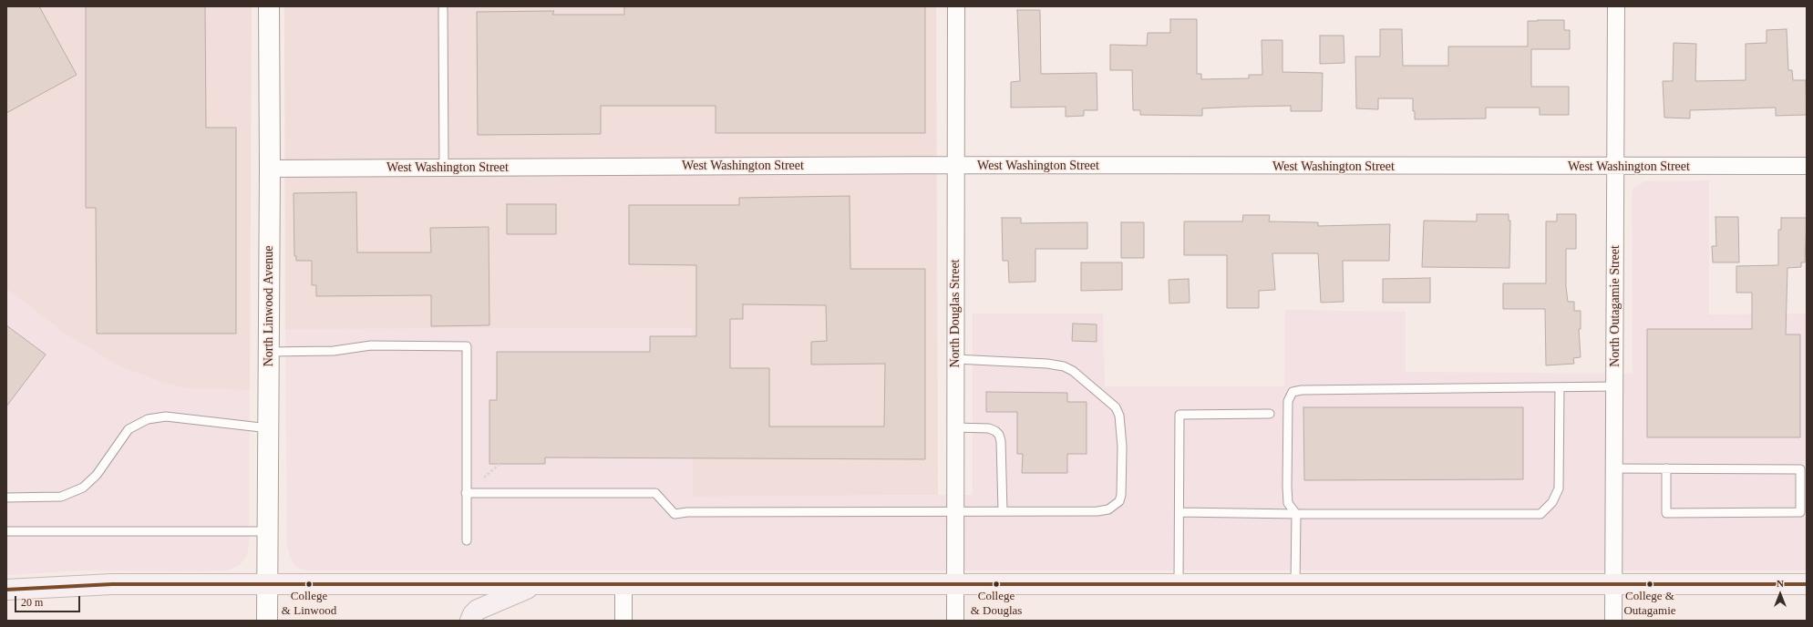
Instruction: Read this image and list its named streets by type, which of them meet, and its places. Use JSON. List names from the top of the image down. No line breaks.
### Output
{"streets":{"street":["West Washington Street","North Linwood Avenue","North Outagamie Street","North Douglas Street"]},"crossings":[["West Washington Street","North Linwood Avenue"],["West Washington Street","North Outagamie Street"],["West Washington Street","North Douglas Street"]],"places":["College & Linwood","College & Douglas","College & Outagamie"],"scale_bar":"20 m","north":"top"}
